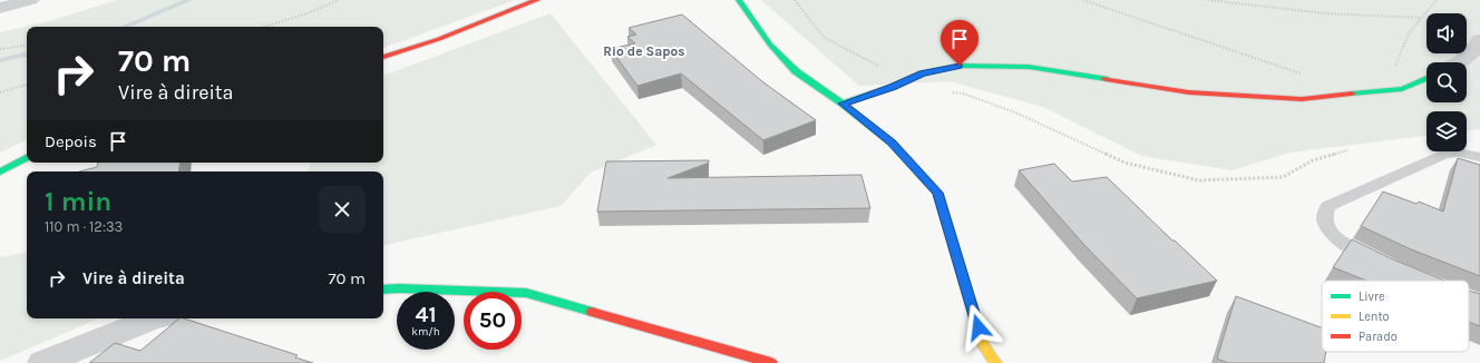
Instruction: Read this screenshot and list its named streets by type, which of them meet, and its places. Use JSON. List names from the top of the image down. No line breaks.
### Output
{"districts":["Rio de Sapos"],"legend":["Livre","Lento","Parado"],"page":{"turn":["70 m","Vire à direita"],"then":"Depois","heading":["1 min","110 m · 12:33"],"list":[{"name":"Vire à direita","value":"70 m"}],"speed":"41 km/h","limit":"50"}}
